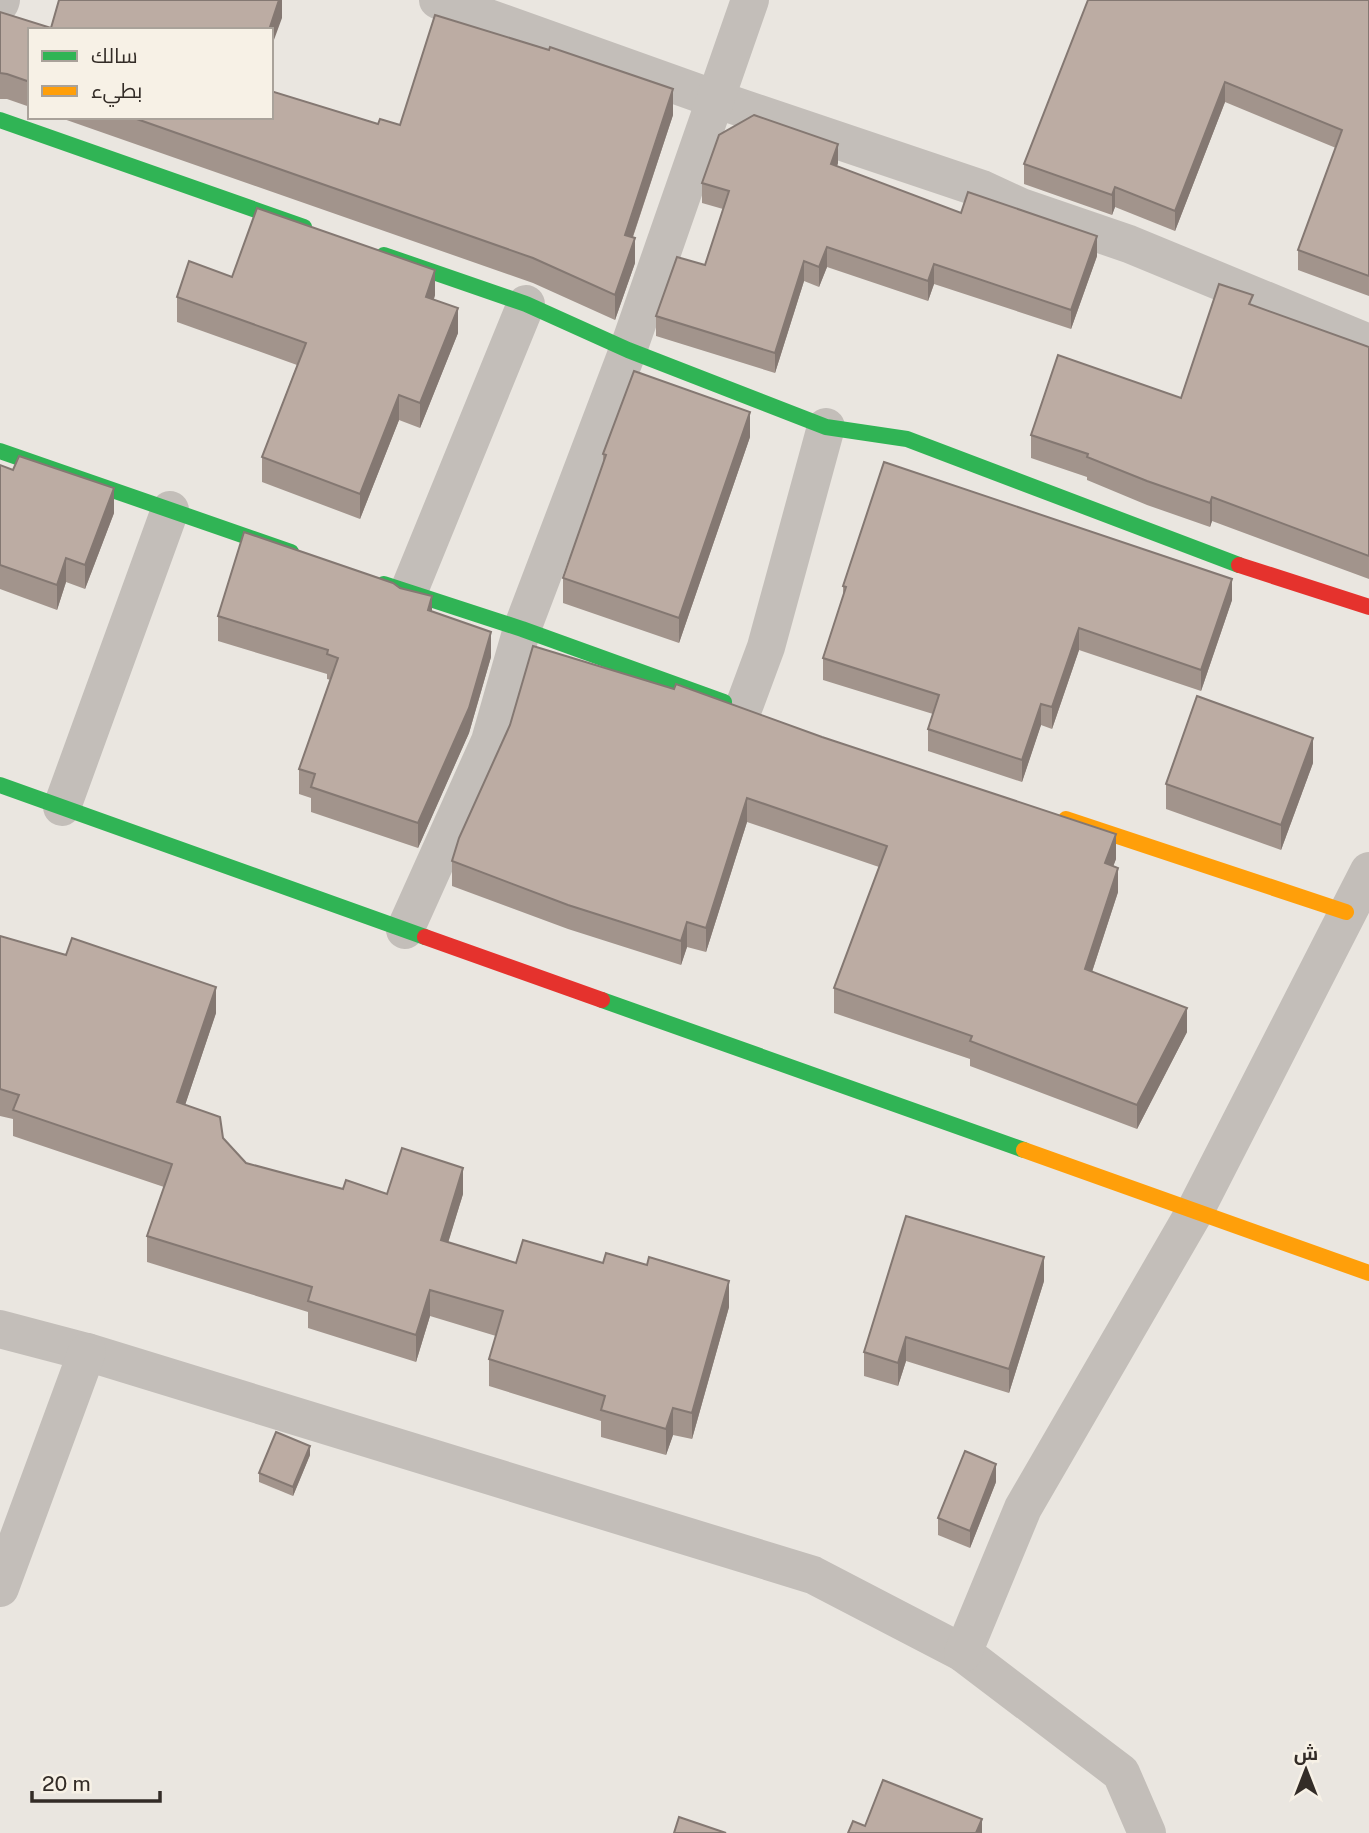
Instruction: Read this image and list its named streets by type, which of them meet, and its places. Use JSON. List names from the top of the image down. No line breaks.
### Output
{"legend":["سالك","بطيء"],"scale_bar":"20 m","north":"top"}
